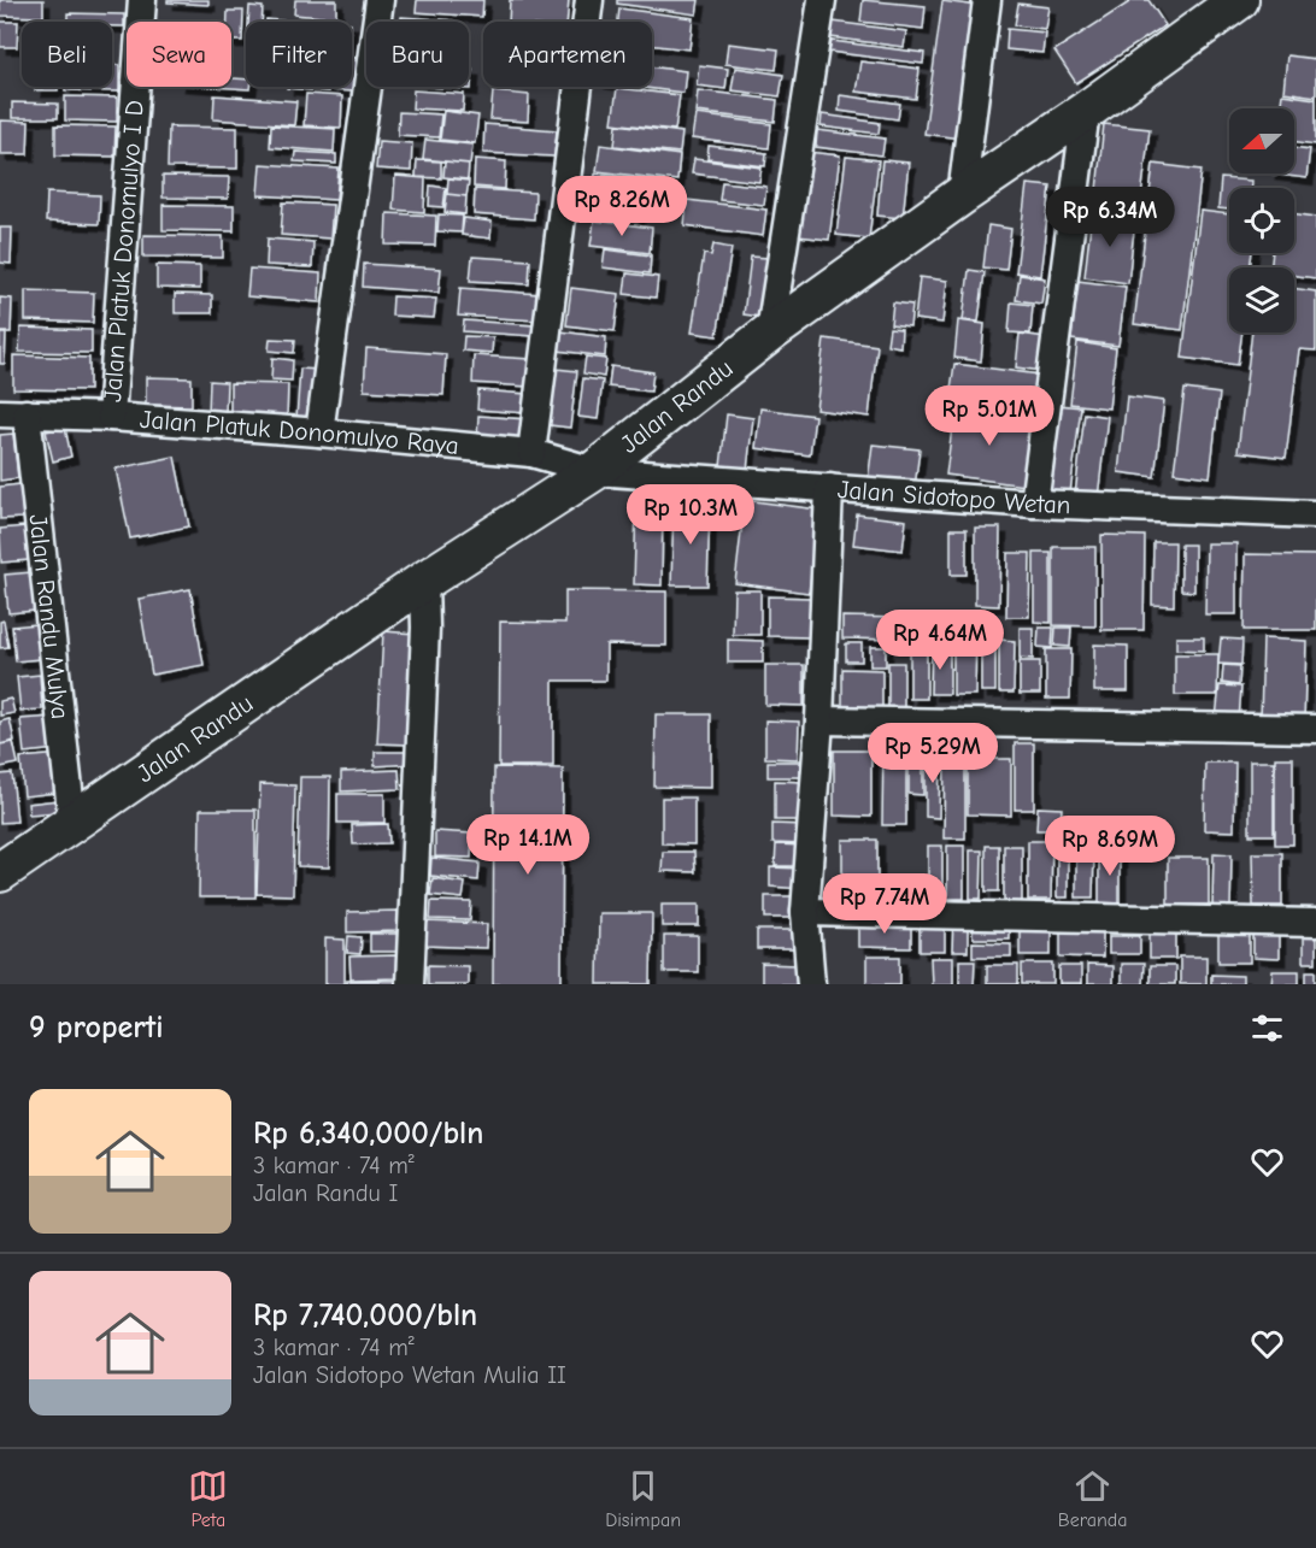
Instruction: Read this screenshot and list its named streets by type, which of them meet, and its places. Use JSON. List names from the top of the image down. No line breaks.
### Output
{"streets":{"street":["Jalan Platuk Donomulyo I D","Jalan Randu","Jalan Platuk Donomulyo Raya","Jalan Sidotopo Wetan","Jalan Randu Mulya"]},"crossings":[["Jalan Platuk Donomulyo I D","Jalan Platuk Donomulyo Raya"],["Jalan Randu","Jalan Platuk Donomulyo Raya"],["Jalan Randu","Jalan Sidotopo Wetan"],["Jalan Randu","Jalan Randu Mulya"],["Jalan Platuk Donomulyo Raya","Jalan Sidotopo Wetan"],["Jalan Platuk Donomulyo Raya","Jalan Randu Mulya"]],"north":"left","page":{"chip":["Beli","Sewa","Filter","Baru","Apartemen"],"price":["Rp 8.26M","Rp 6.34M","Rp 5.01M","Rp 10.3M","Rp 4.64M","Rp 5.29M","Rp 14.1M","Rp 8.69M","Rp 7.74M"],"heading":"9 properti","list":[{"name":"Rp 6,340,000/bln","note":"3 kamar · 74 m² · Jalan Randu I"},{"name":"Rp 7,740,000/bln","note":"3 kamar · 74 m² · Jalan Sidotopo Wetan Mulia II"}],"tabs":["Peta","Disimpan","Beranda"]}}
